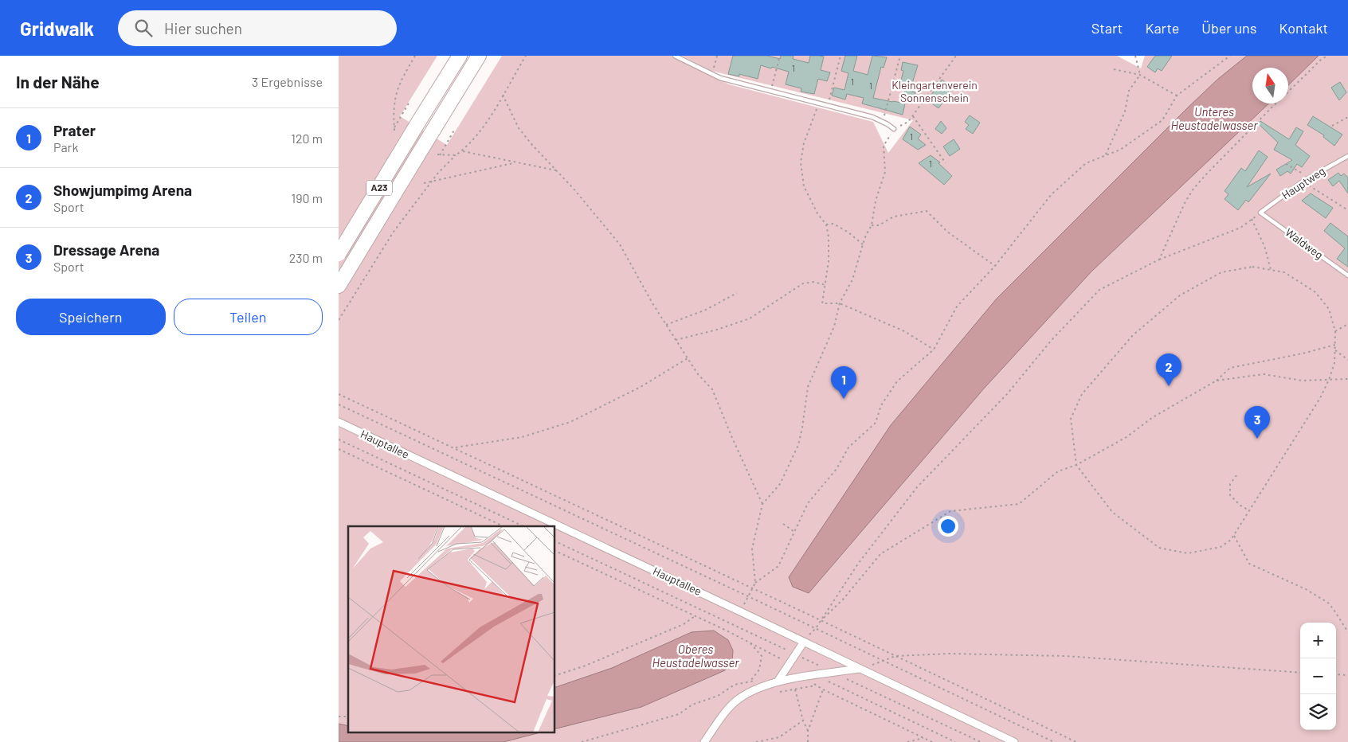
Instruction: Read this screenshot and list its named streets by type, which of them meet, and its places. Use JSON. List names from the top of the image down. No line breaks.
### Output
{"streets":{"highway":["A23"],"street":["Hauptallee"],"lane":["Hauptweg","Waldweg"]},"crossings":[["Hauptweg","Waldweg"]],"water":["Unteres Heustadelwasser","Oberes Heustadelwasser"],"parks":["Kleingartenverein Sonnenschein"],"house_numbers":["1","1","1","1","1"],"north":"top","page":{"header":"Gridwalk","search":"Hier suchen","nav":["Start","Karte","Über uns","Kontakt"],"heading":["In der Nähe","3 Ergebnisse"],"list":[{"mark":"1","name":"Prater","note":"Park","value":"120 m"},{"mark":"2","name":"Showjumpimg Arena","note":"Sport","value":"190 m"},{"mark":"3","name":"Dressage Arena","note":"Sport","value":"230 m"}],"buttons":["Speichern","Teilen"],"pins":["2","1","3"],"map_buttons":["+","−"]}}
